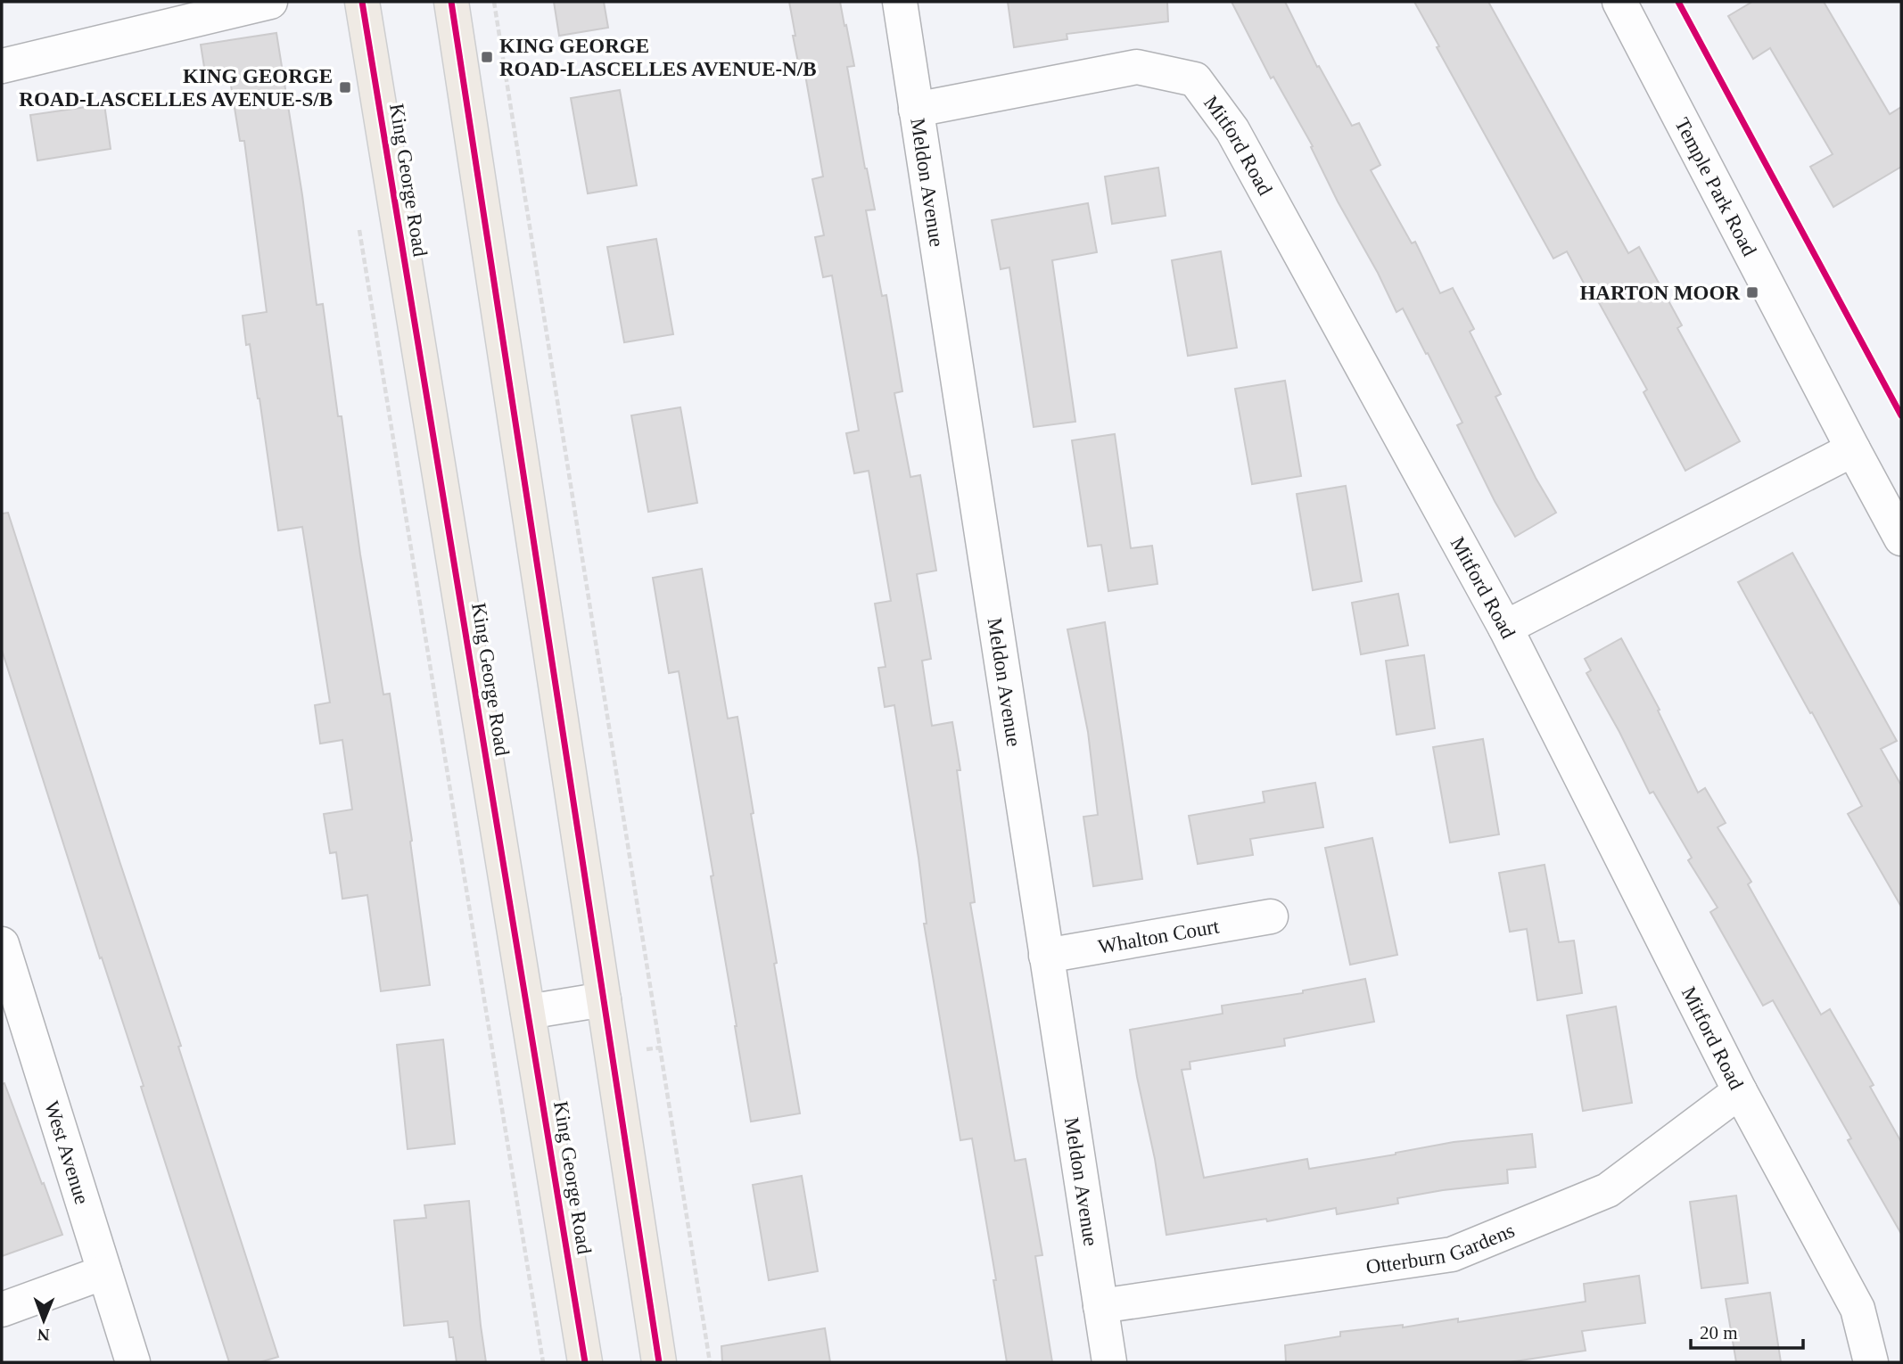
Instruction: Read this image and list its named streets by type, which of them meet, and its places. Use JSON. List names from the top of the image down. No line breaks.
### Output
{"streets":{"main road":["King George Road"],"street":["Mitford Road","Meldon Avenue","Temple Park Road","Whalton Court","West Avenue","Otterburn Gardens"]},"crossings":[["Mitford Road","Meldon Avenue"],["Mitford Road","Otterburn Gardens"],["Meldon Avenue","Whalton Court"],["Meldon Avenue","Otterburn Gardens"]],"places":{"transit":["KING GEORGE ROAD-LASCELLES AVENUE-N/B","KING GEORGE ROAD-LASCELLES AVENUE-S/B","HARTON MOOR"]},"scale_bar":"20 m","north":"bottom"}
